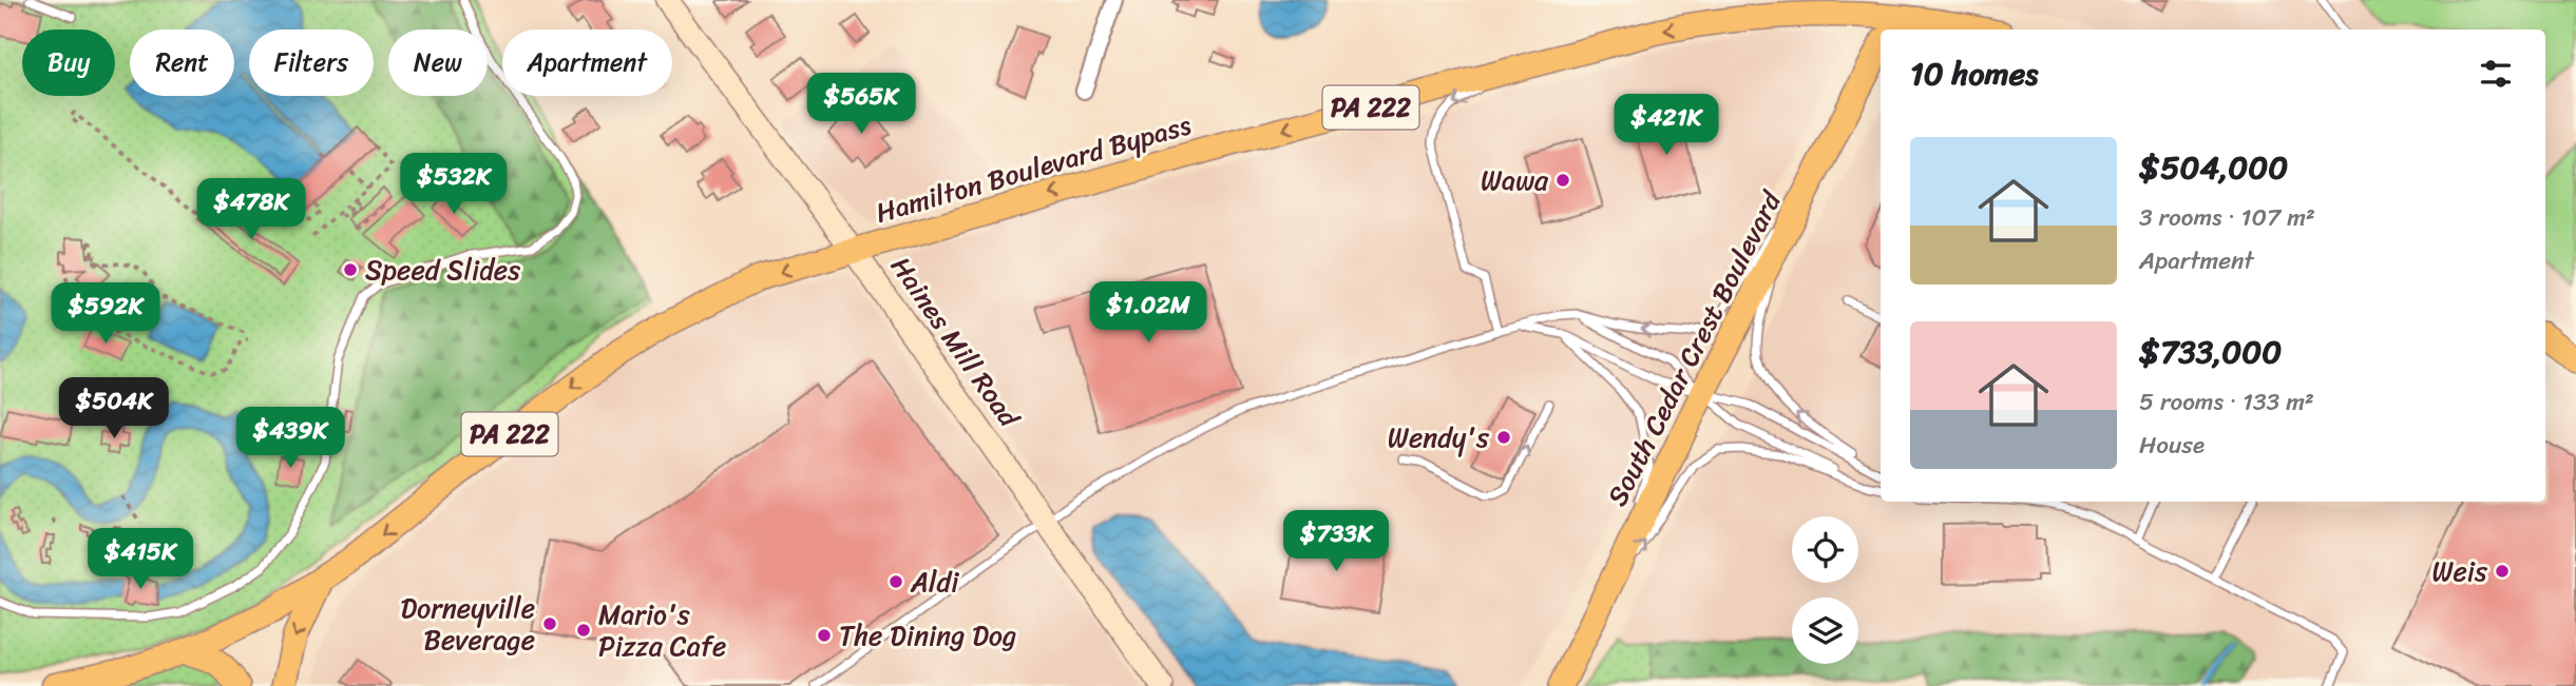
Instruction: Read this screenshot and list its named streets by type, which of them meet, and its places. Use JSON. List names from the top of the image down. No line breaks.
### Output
{"streets":{"main road":["PA 222","Hamilton Boulevard Bypass","South Cedar Crest Boulevard"],"street":["Haines Mill Road"]},"crossings":[["PA 222","Hamilton Boulevard Bypass"],["Hamilton Boulevard Bypass","Haines Mill Road"]],"one_way":["Hamilton Boulevard Bypass"],"places":["Wawa","Speed Slides","Wendy's","Weis","Aldi","Dorneyville Beverage","Mario's Pizza Cafe","The Dining Dog"],"page":{"chip":["Buy","Rent","Filters","New","Apartment"],"heading":"10 homes","price":["$565K","$421K","$532K","$478K","$1.02M","$592K","$504K","$439K","$733K","$415K"],"list":[{"name":"$504,000","note":"3 rooms · 107 m² · Apartment"},{"name":"$733,000","note":"5 rooms · 133 m² · House"}]}}
